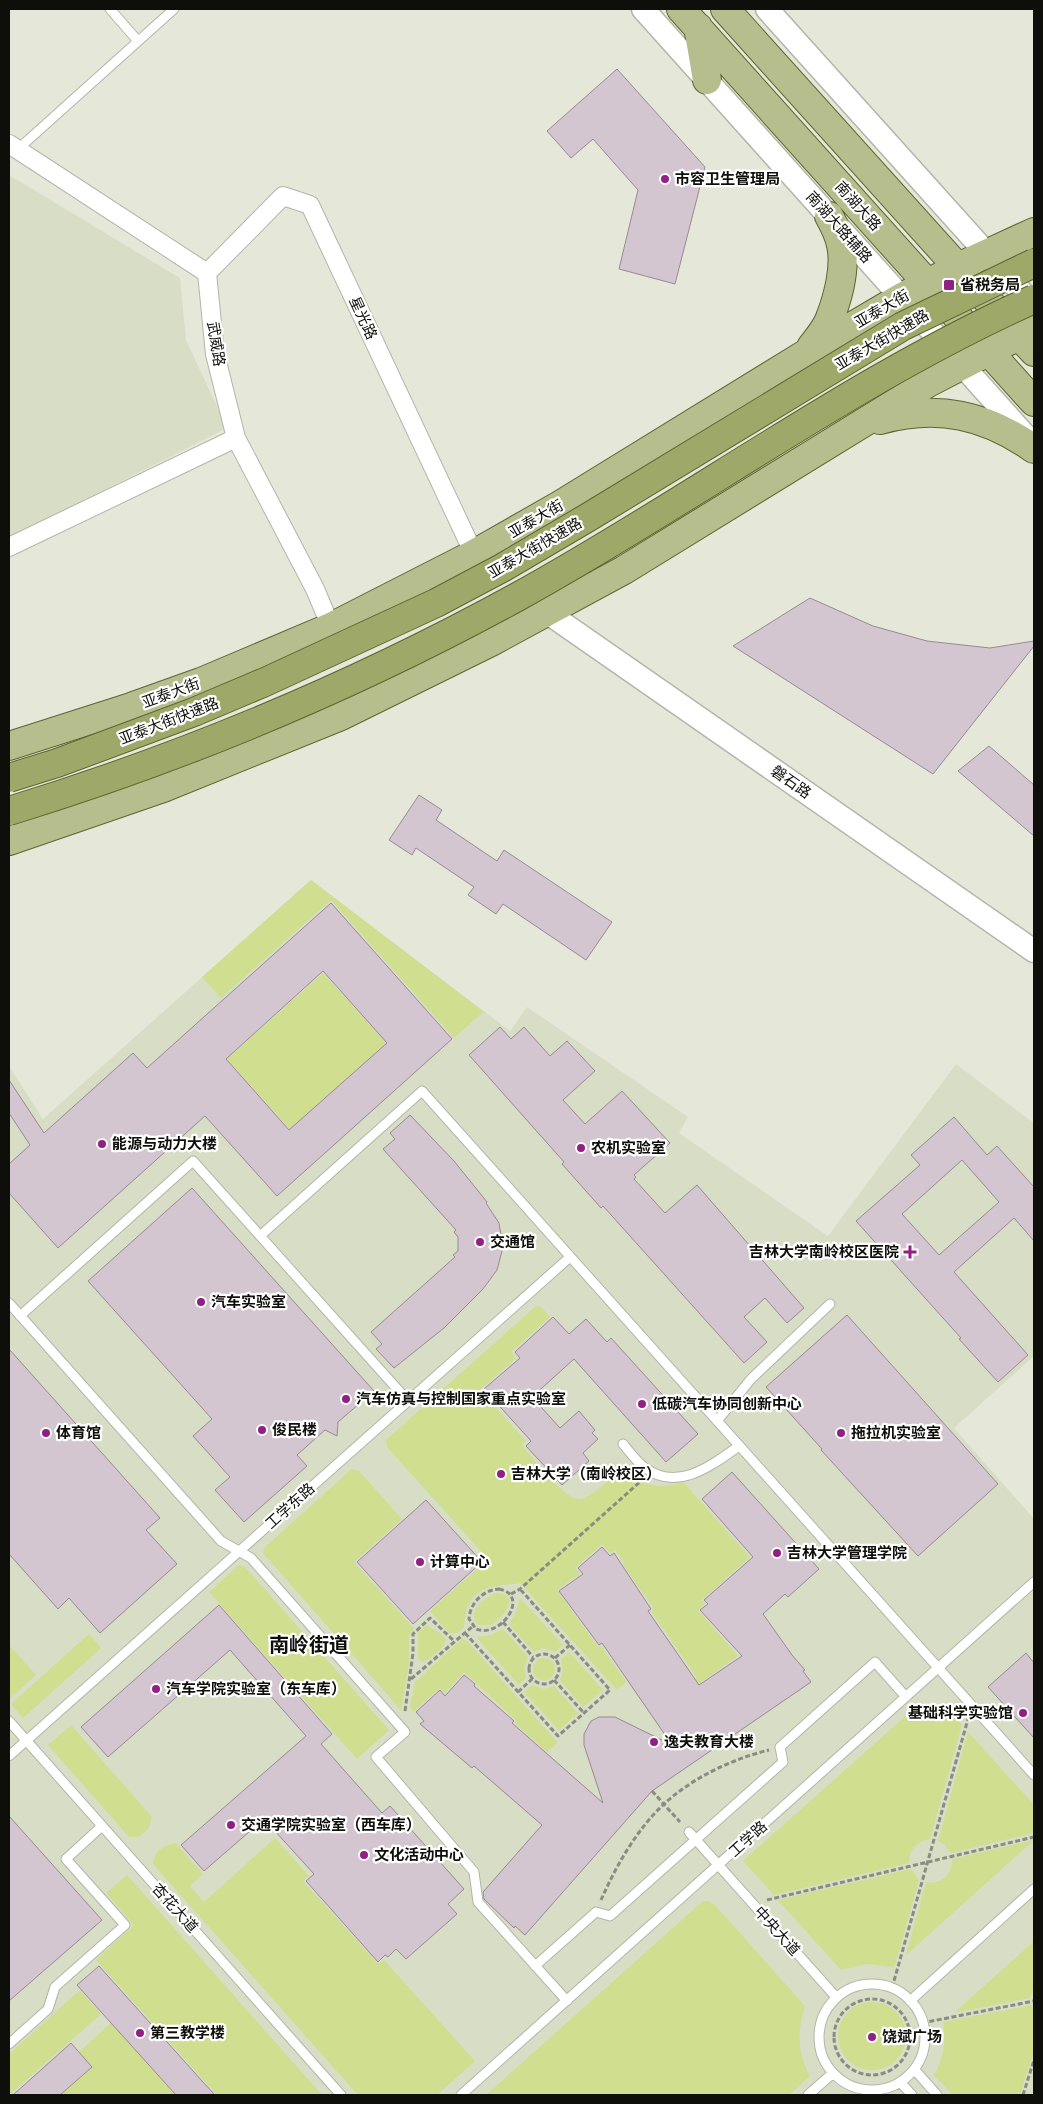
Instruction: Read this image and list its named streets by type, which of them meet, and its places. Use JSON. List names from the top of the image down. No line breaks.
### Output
{"streets":{"highway":["亚泰大街快速路"],"main road":["南湖大路","亚泰大街"],"street":["南湖大路辅路","星光路","武威路","磐石路"],"lane":["工学东路","工学路","杏花大道","中央大道"]},"crossings":[["南湖大路","亚泰大街"],["南湖大路辅路","亚泰大街"],["亚泰大街","星光路"],["亚泰大街","武威路"],["星光路","武威路"],["工学东路","杏花大道"],["工学路","中央大道"]],"districts":["南岭街道"],"places":{"other":["市容卫生管理局","能源与动力大楼","农机实验室","交通馆","汽车实验室","汽车仿真与控制国家重点实验室","低碳汽车协同创新中心","俊民楼","体育馆","拖拉机实验室","吉林大学（南岭校区）","吉林大学管理学院","计算中心","汽车学院实验室（东车库）","基础科学实验馆","逸夫教育大楼","交通学院实验室（西车库）","文化活动中心","第三教学楼","饶斌广场"],"transit":["省税务局"],"health":["吉林大学南岭校区医院"]}}
